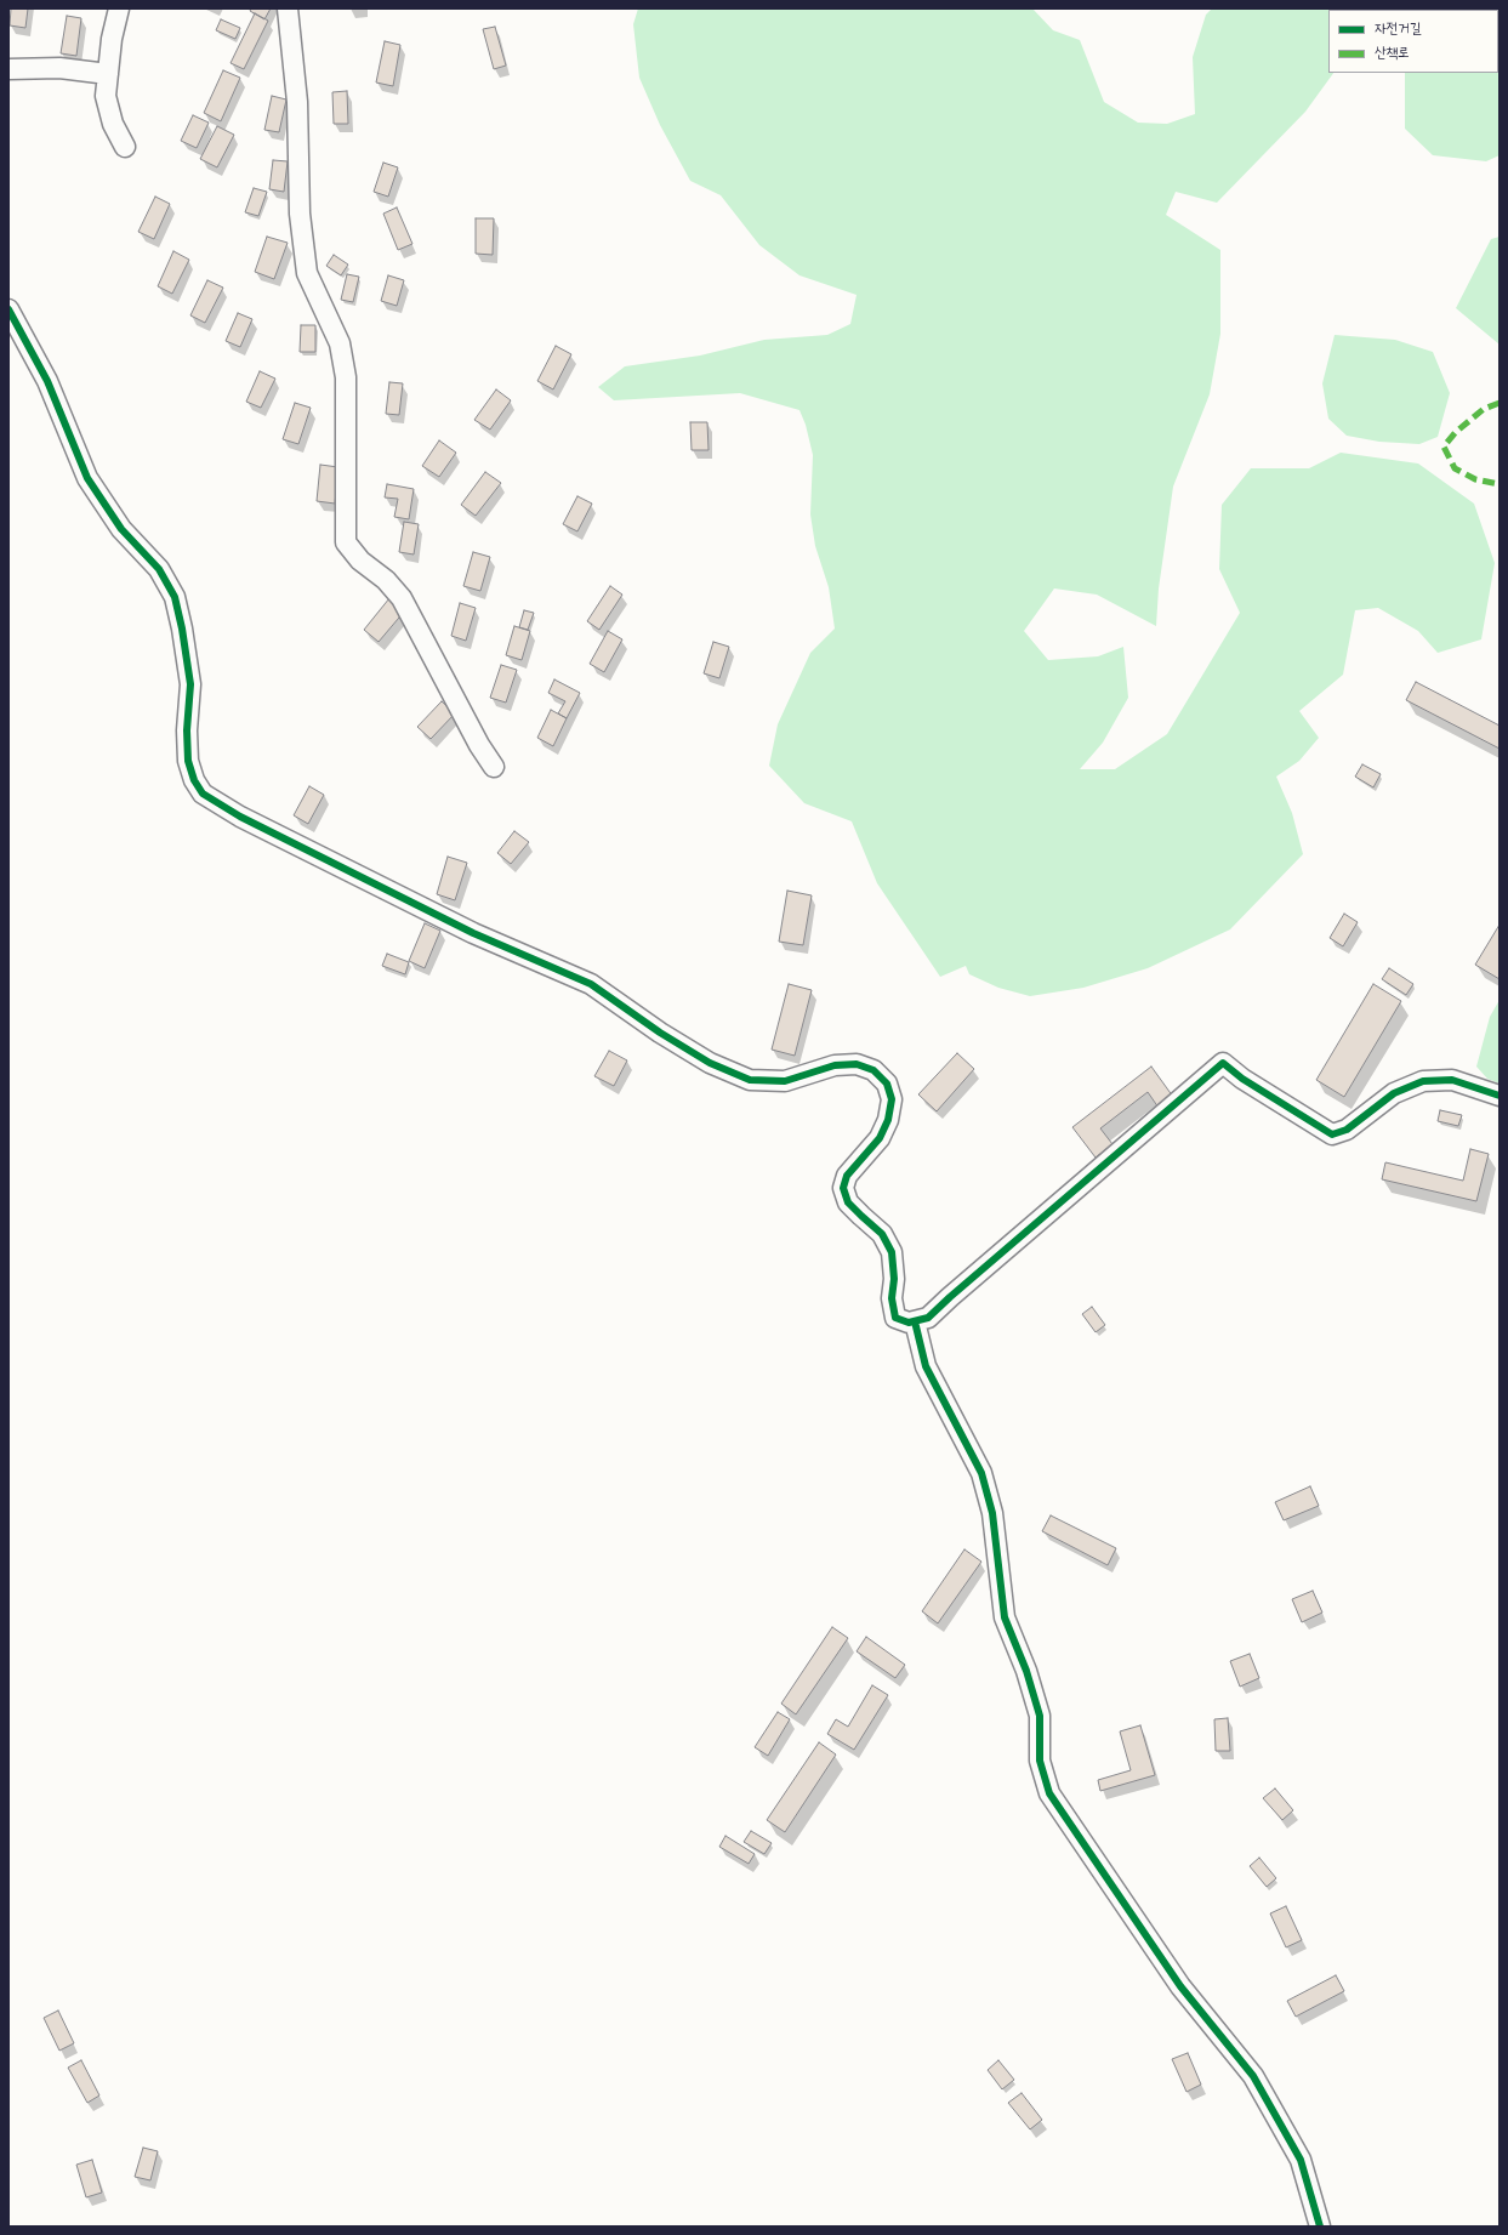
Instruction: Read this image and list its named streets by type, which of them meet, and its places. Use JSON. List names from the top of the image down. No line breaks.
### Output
{"legend":["자전거길","산책로"]}
